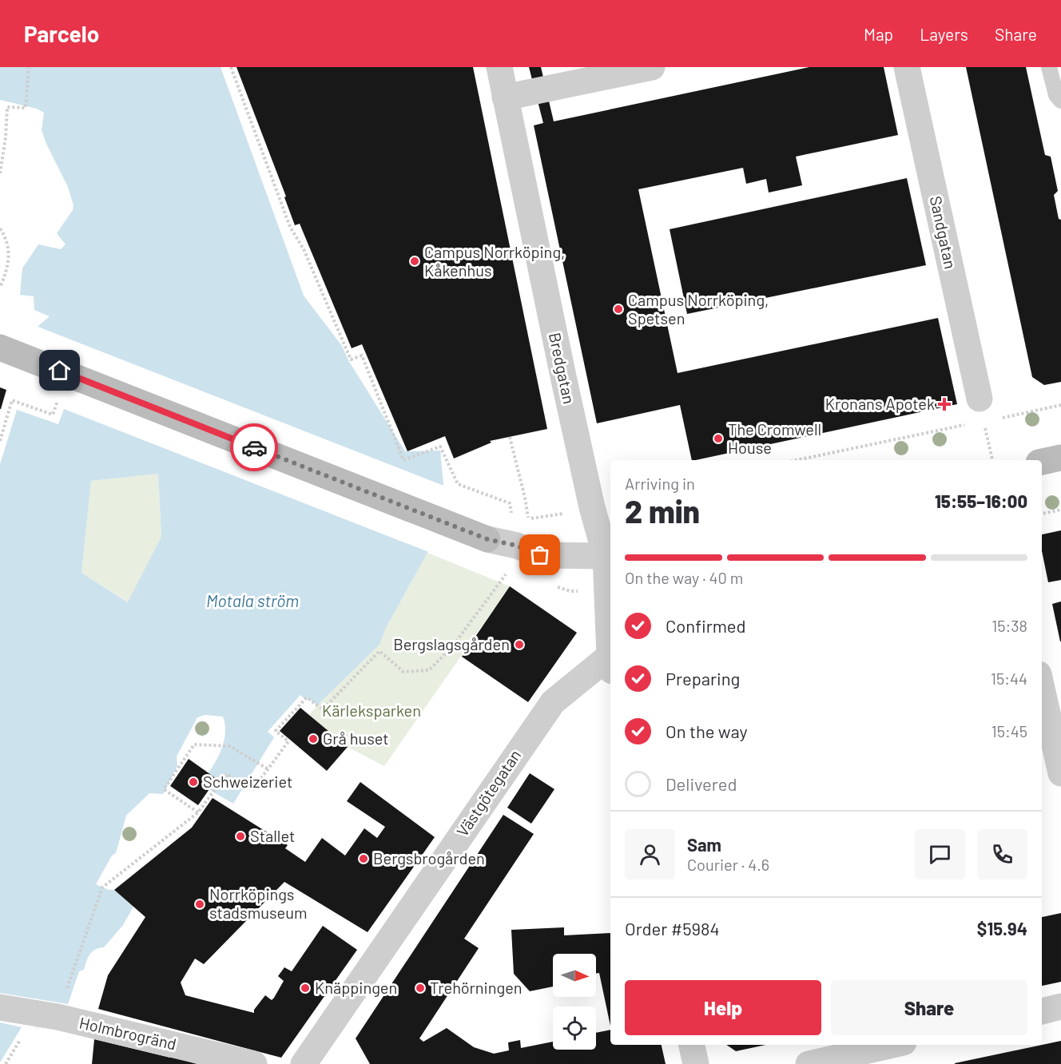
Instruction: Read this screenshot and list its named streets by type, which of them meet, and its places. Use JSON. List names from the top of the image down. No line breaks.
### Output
{"streets":{"street":["Sandgatan","Bredgatan","Västgötegatan","Holmbrogränd"]},"water":["Motala ström"],"parks":["Kärleksparken"],"places":{"other":["Campus Norrköping, Kåkenhus","Campus Norrköping, Spetsen","The Cromwell House","Bergslagsgården","Grå huset","Schweizeriet","Stallet","Bergsbrogården","Norrköpings stadsmuseum","Knäppingen","Trehörningen"],"health":["Kronans Apotek"]},"north":"right","page":{"header":"Parcelo","nav":["Map","Layers","Share"],"heading":["2 min","Arriving in","15:55–16:00"],"panel":["Sam","Courier · 4.6","Order #5984","$15.94"],"bar":"On the way · 40 m","list":[["Confirmed","15:38"],["Preparing","15:44"],["On the way","15:45"],"Delivered"],"buttons":["Help","Share"]}}
